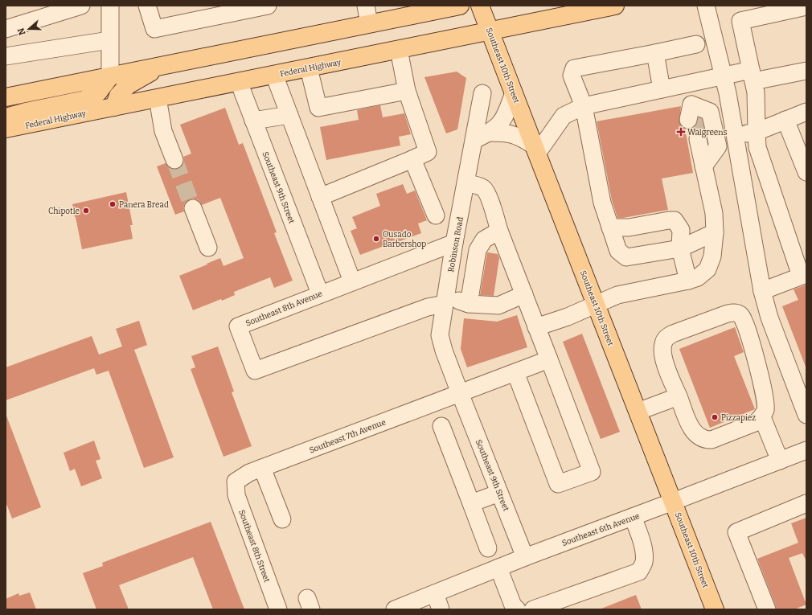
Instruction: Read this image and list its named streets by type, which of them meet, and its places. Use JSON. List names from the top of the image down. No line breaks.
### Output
{"streets":{"main road":["Southeast 10th Street","Federal Highway"],"street":["Southeast 9th Street","Robinson Road","Southeast 8th Avenue","Southeast 7th Avenue","Southeast 6th Avenue","Southeast 8th Street"]},"crossings":[["Southeast 10th Street","Federal Highway"],["Southeast 10th Street","Southeast 6th Avenue"],["Federal Highway","Southeast 9th Street"],["Southeast 9th Street","Robinson Road"],["Southeast 9th Street","Southeast 8th Avenue"],["Southeast 9th Street","Southeast 7th Avenue"],["Southeast 9th Street","Southeast 6th Avenue"],["Robinson Road","Southeast 8th Avenue"],["Robinson Road","Southeast 7th Avenue"],["Southeast 7th Avenue","Southeast 8th Street"]],"places":{"health":["Walgreens"],"other":["Panera Bread","Chipotle","Ousado Barbershop","Pizzapiez"]},"north":"left"}
